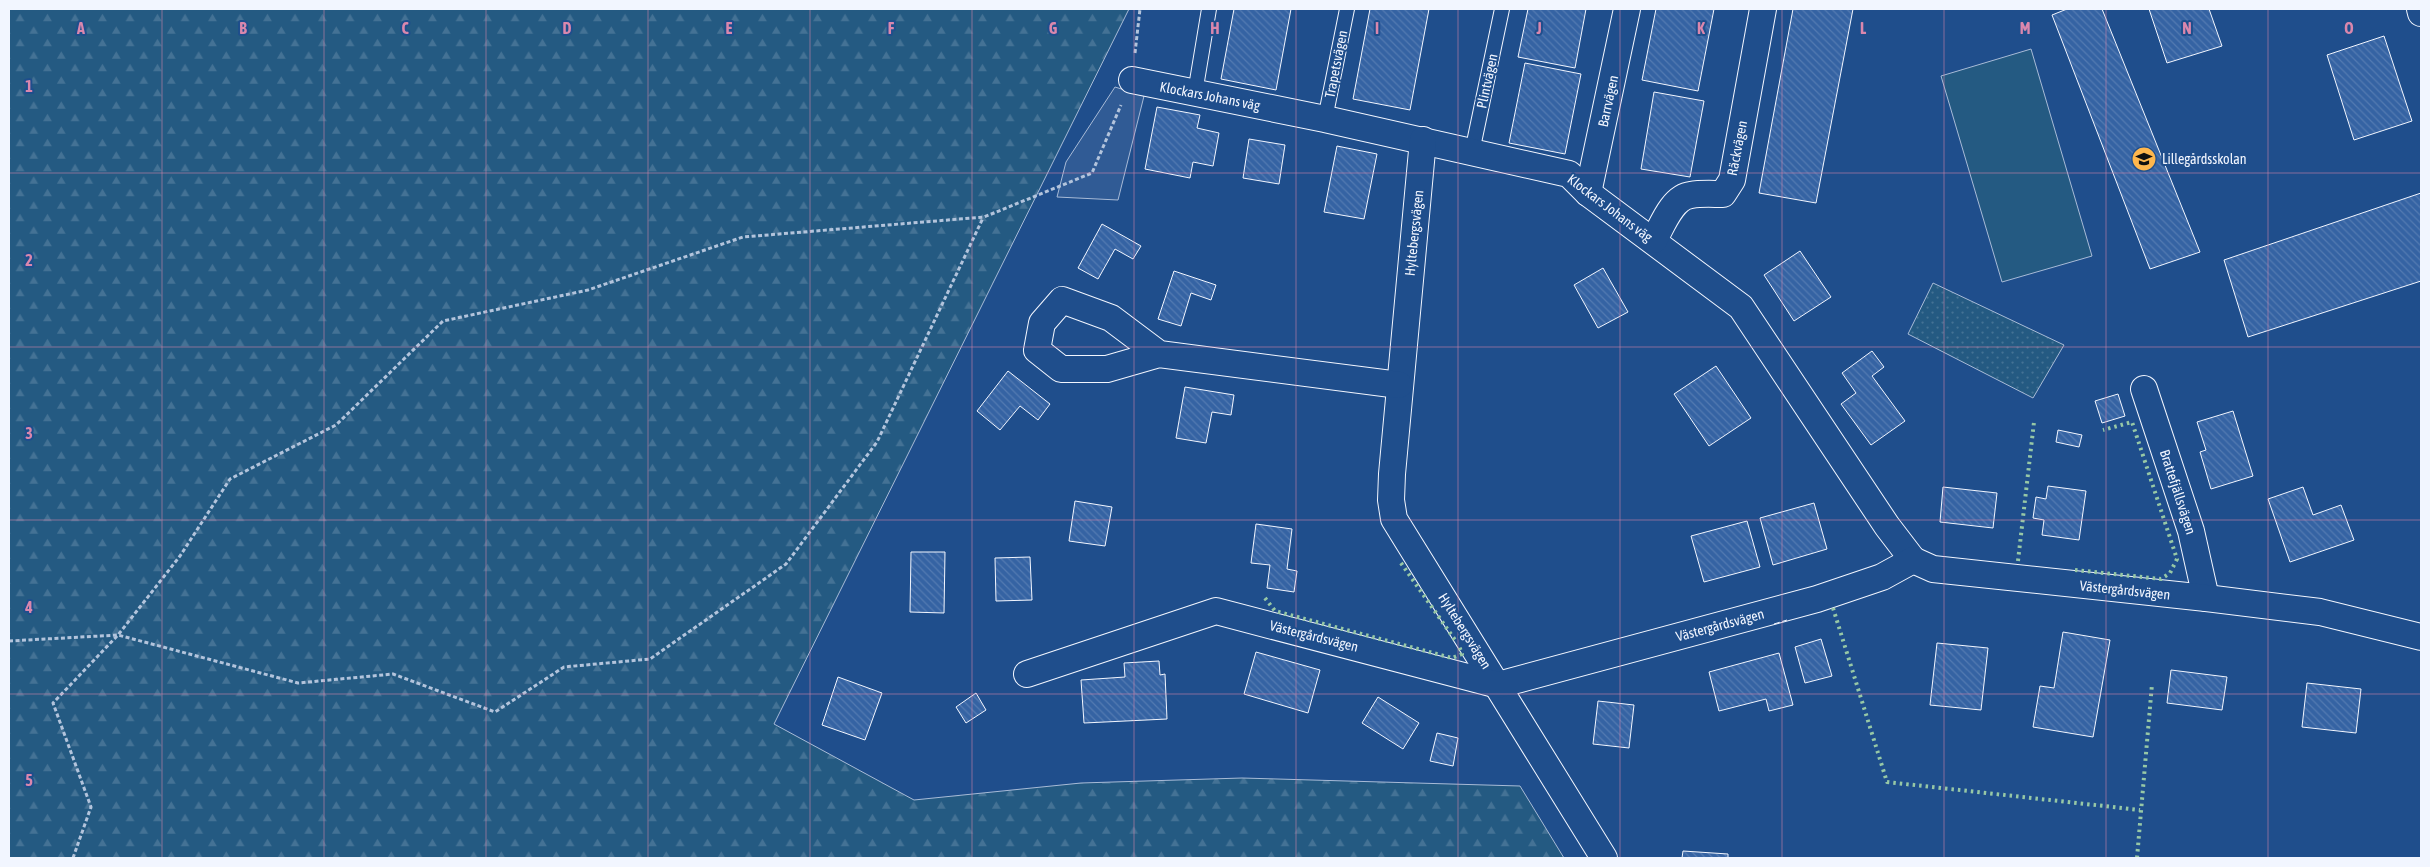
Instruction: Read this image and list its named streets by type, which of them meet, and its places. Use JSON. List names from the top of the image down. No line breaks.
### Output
{"streets":{"street":["Klockars Johans väg","Barrvägen","Räckvägen","Hyltebergsvägen","Brattefjällsvägen","Västergårdsvägen"],"lane":["Trapetsvägen","Plintvägen"]},"crossings":[["Trapetsvägen","Klockars Johans väg"],["Plintvägen","Klockars Johans väg"],["Klockars Johans väg","Barrvägen"],["Klockars Johans väg","Räckvägen"],["Klockars Johans väg","Hyltebergsvägen"],["Klockars Johans väg","Västergårdsvägen"],["Hyltebergsvägen","Västergårdsvägen"],["Brattefjällsvägen","Västergårdsvägen"]],"places":{"school or university":["Lillegårdsskolan"]},"grid":{"columns":["A","B","C","D","E","F","G","H","I","J","K","L","M","N","O"],"rows":["1","2","3","4","5"]}}
